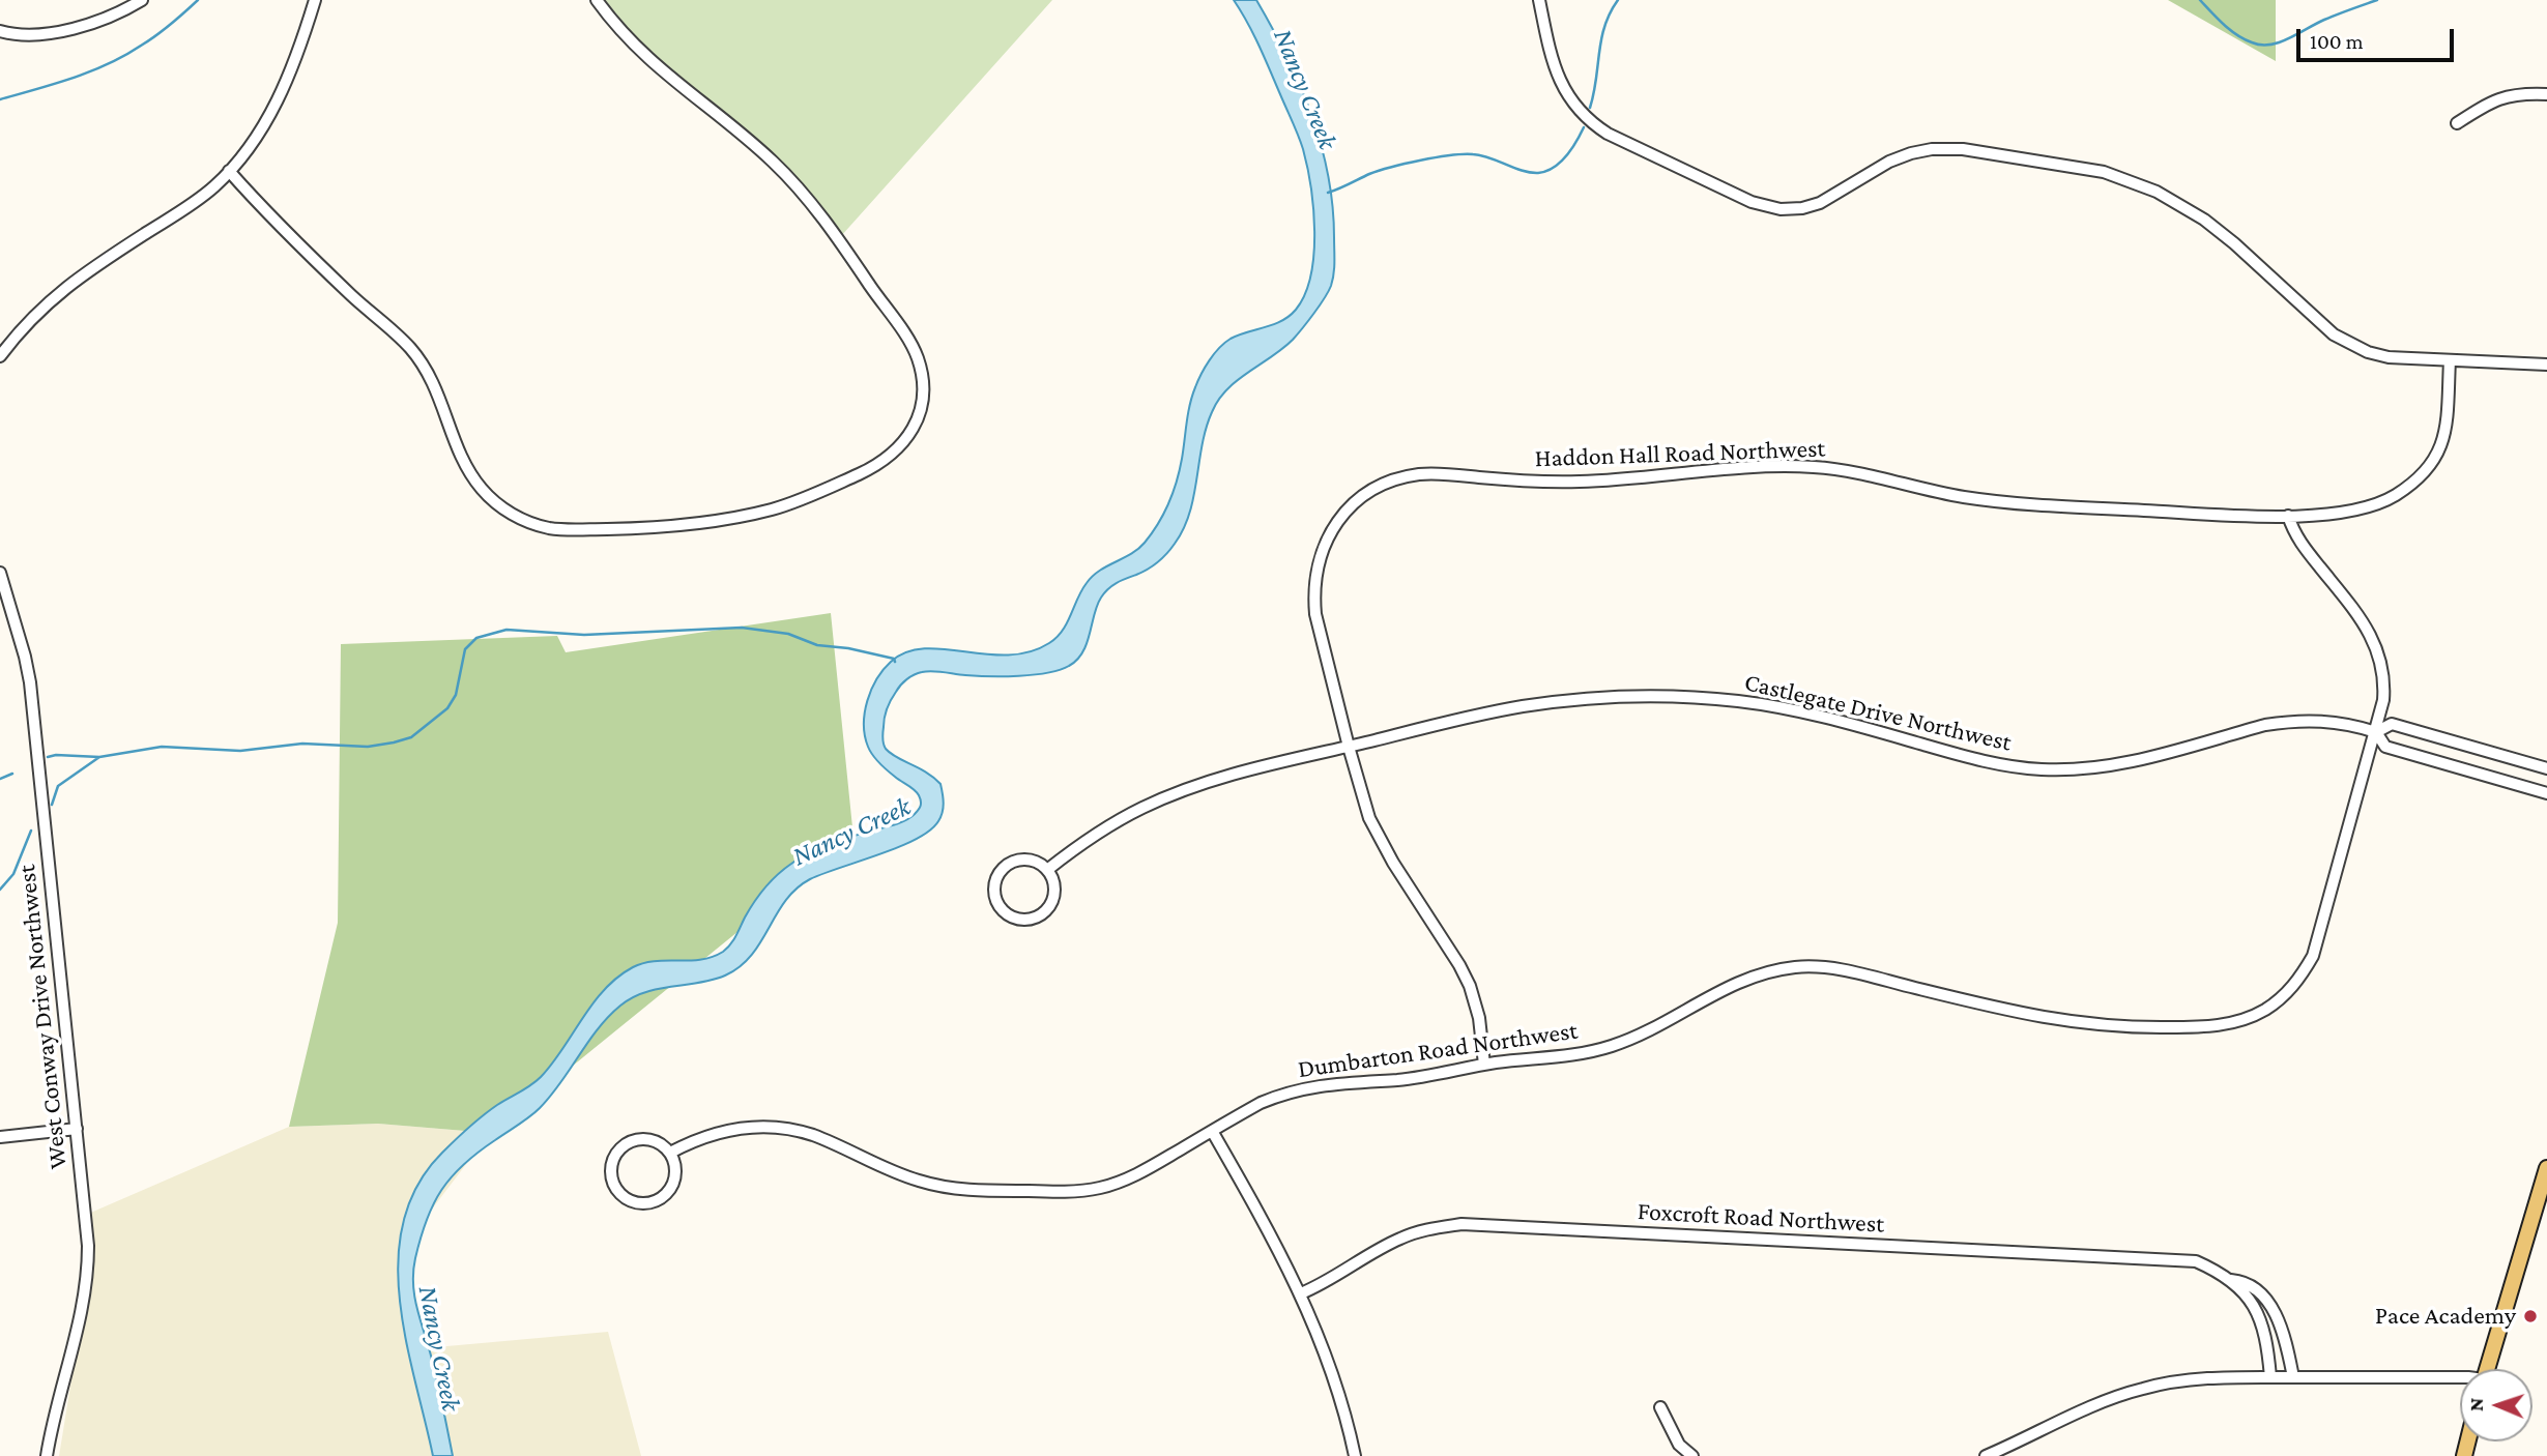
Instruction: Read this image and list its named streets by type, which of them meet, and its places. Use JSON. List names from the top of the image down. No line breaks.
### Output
{"streets":{"street":["Haddon Hall Road Northwest","Castlegate Drive Northwest","West Conway Drive Northwest","Dumbarton Road Northwest","Foxcroft Road Northwest"]},"crossings":[["Haddon Hall Road Northwest","Castlegate Drive Northwest"],["Haddon Hall Road Northwest","Dumbarton Road Northwest"],["Castlegate Drive Northwest","Dumbarton Road Northwest"]],"water":["Nancy Creek"],"places":["Pace Academy"],"scale_bar":"100 m","north":"left"}
